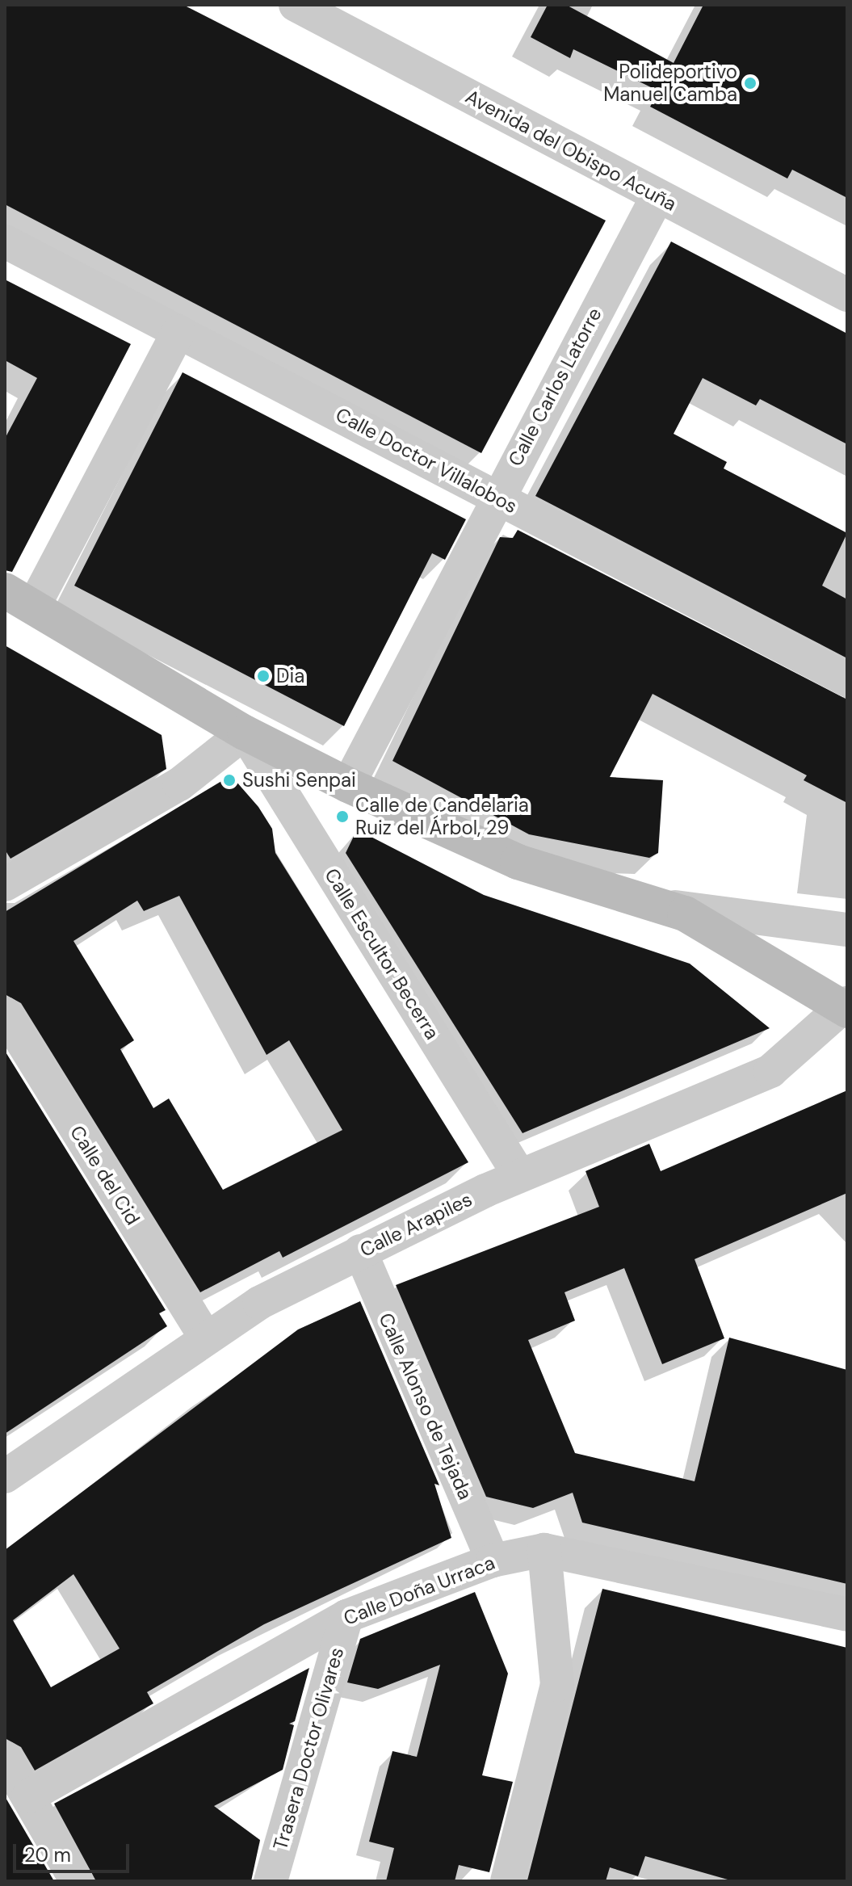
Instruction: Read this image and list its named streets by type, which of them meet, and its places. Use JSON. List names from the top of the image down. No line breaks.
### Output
{"streets":{"street":["Avenida del Obispo Acuña","Calle Carlos Latorre","Calle Doctor Villalobos","Calle Escultor Becerra","Calle del Cid","Calle Arapiles","Calle Alonso de Tejada","Calle Doña Urraca","Trasera Doctor Olivares"]},"crossings":[["Avenida del Obispo Acuña","Calle Carlos Latorre"],["Calle Carlos Latorre","Calle Doctor Villalobos"],["Calle Escultor Becerra","Calle Arapiles"],["Calle del Cid","Calle Arapiles"],["Calle Arapiles","Calle Alonso de Tejada"],["Calle Alonso de Tejada","Calle Doña Urraca"],["Calle Doña Urraca","Trasera Doctor Olivares"]],"places":["Polideportivo Manuel Camba","Dia","Sushi Senpai","Calle de Candelaria Ruiz del Árbol, 29"],"scale_bar":"20 m"}
